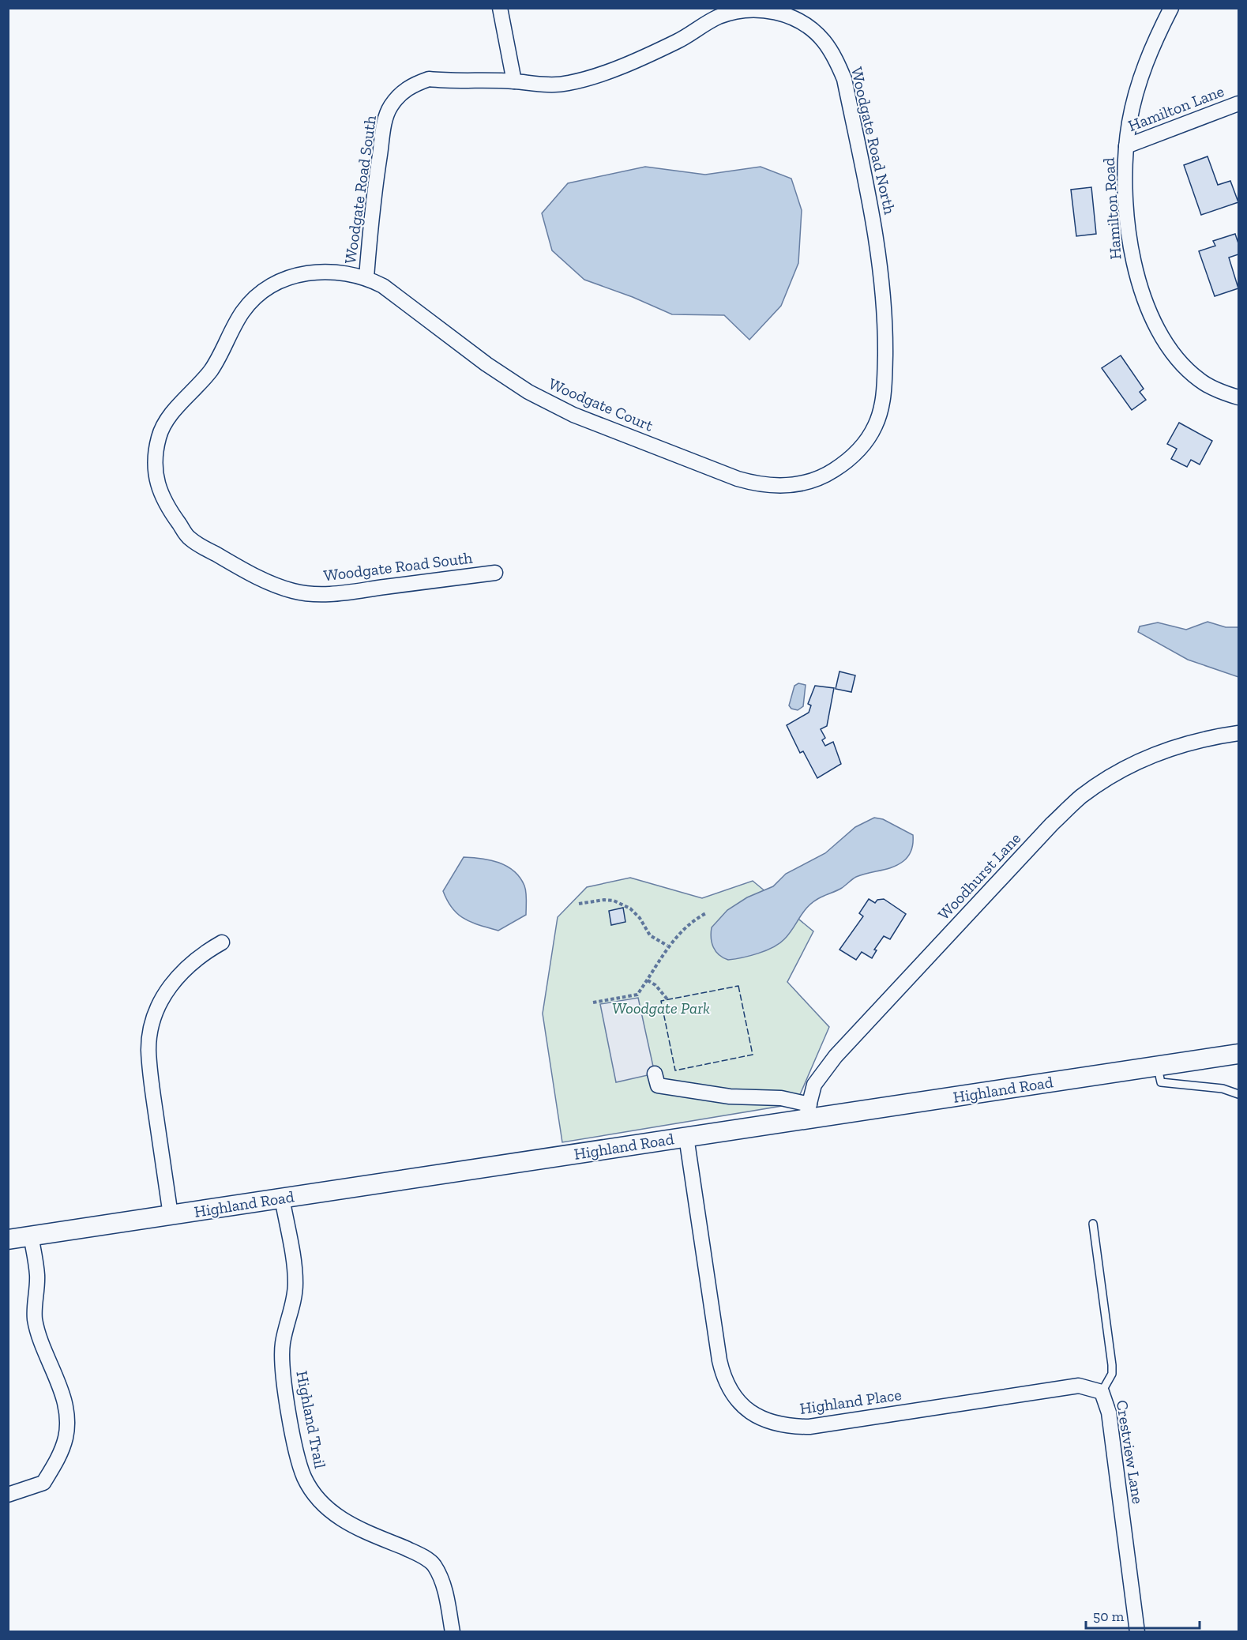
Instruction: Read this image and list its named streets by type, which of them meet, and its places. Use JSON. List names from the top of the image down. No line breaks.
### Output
{"streets":{"street":["Hamilton Lane","Woodgate Road North","Woodgate Road South","Hamilton Road","Woodgate Court","Woodhurst Lane","Highland Road","Highland Place","Highland Trail","Crestview Lane"]},"crossings":[["Hamilton Lane","Hamilton Road"],["Woodgate Road North","Woodgate Road South"],["Woodgate Road North","Woodgate Court"],["Woodgate Road South","Woodgate Court"],["Woodhurst Lane","Highland Road"],["Highland Road","Highland Place"],["Highland Road","Highland Trail"],["Highland Place","Crestview Lane"]],"parks":["Woodgate Park"],"scale_bar":"50 m"}
